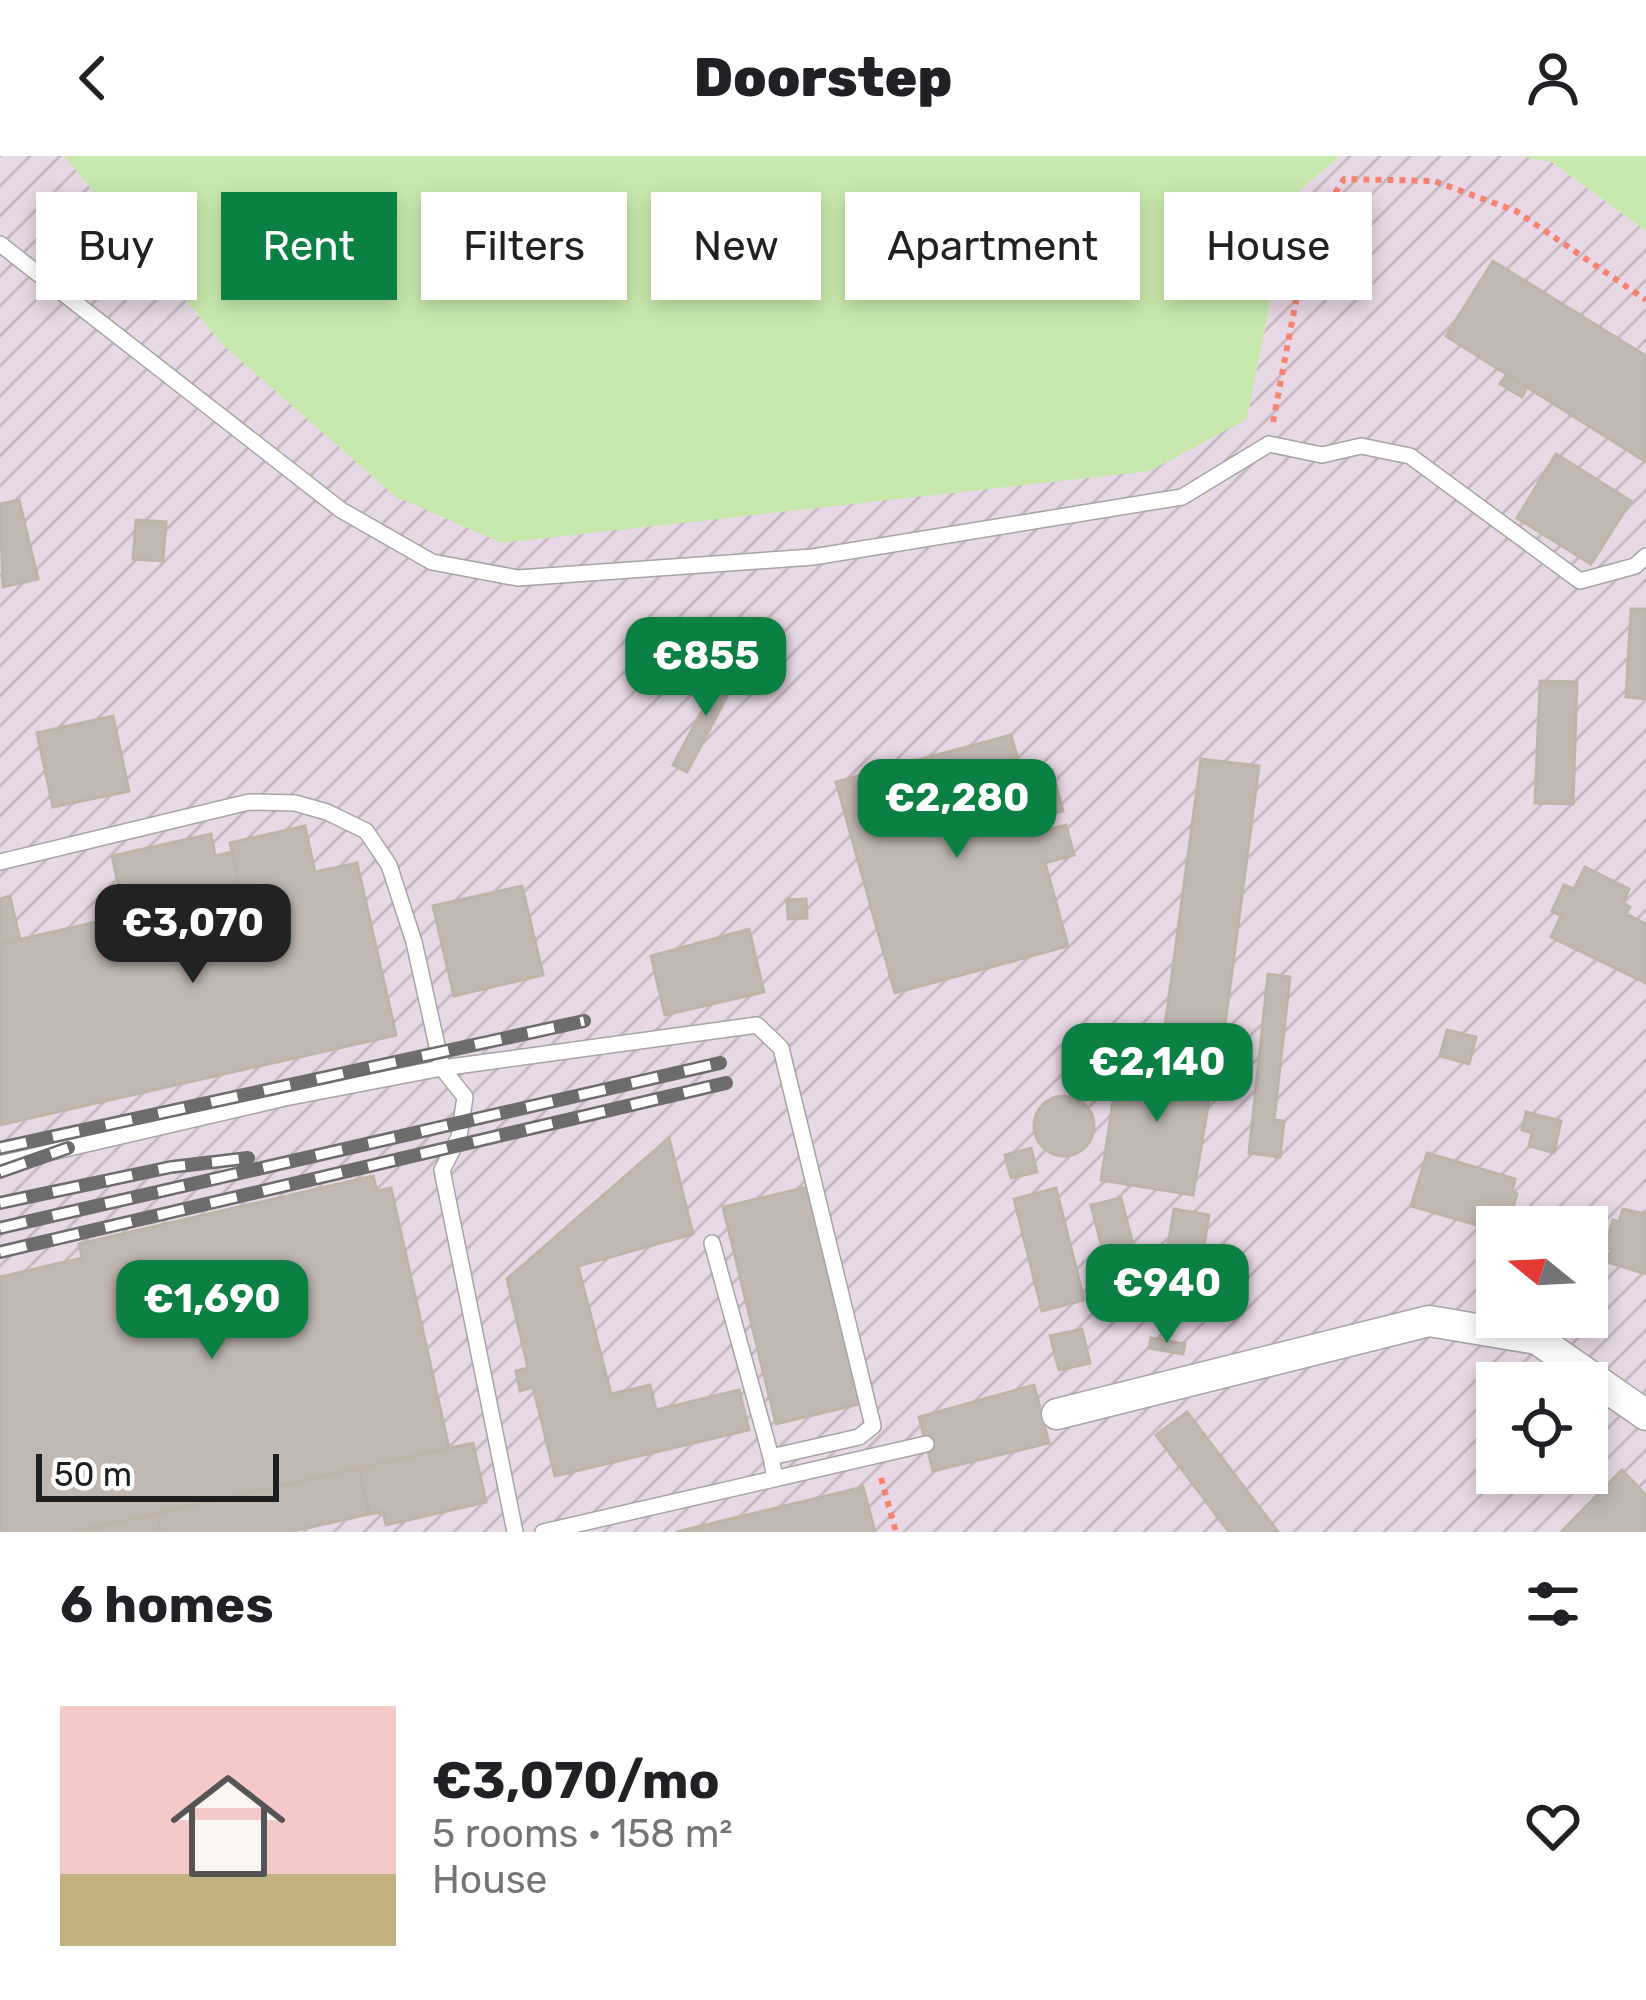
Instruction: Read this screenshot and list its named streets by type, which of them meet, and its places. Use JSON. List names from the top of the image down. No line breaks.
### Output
{"scale_bar":"50 m","north":"left","page":{"header":"Doorstep","chip":["Buy","Rent","Filters","New","Apartment","House"],"price":["€855","€2,280","€3,070","€2,140","€940","€1,690"],"scale":"50 m","heading":"6 homes","list":[{"name":"€3,070/mo","note":"5 rooms · 158 m² · House"}]}}
